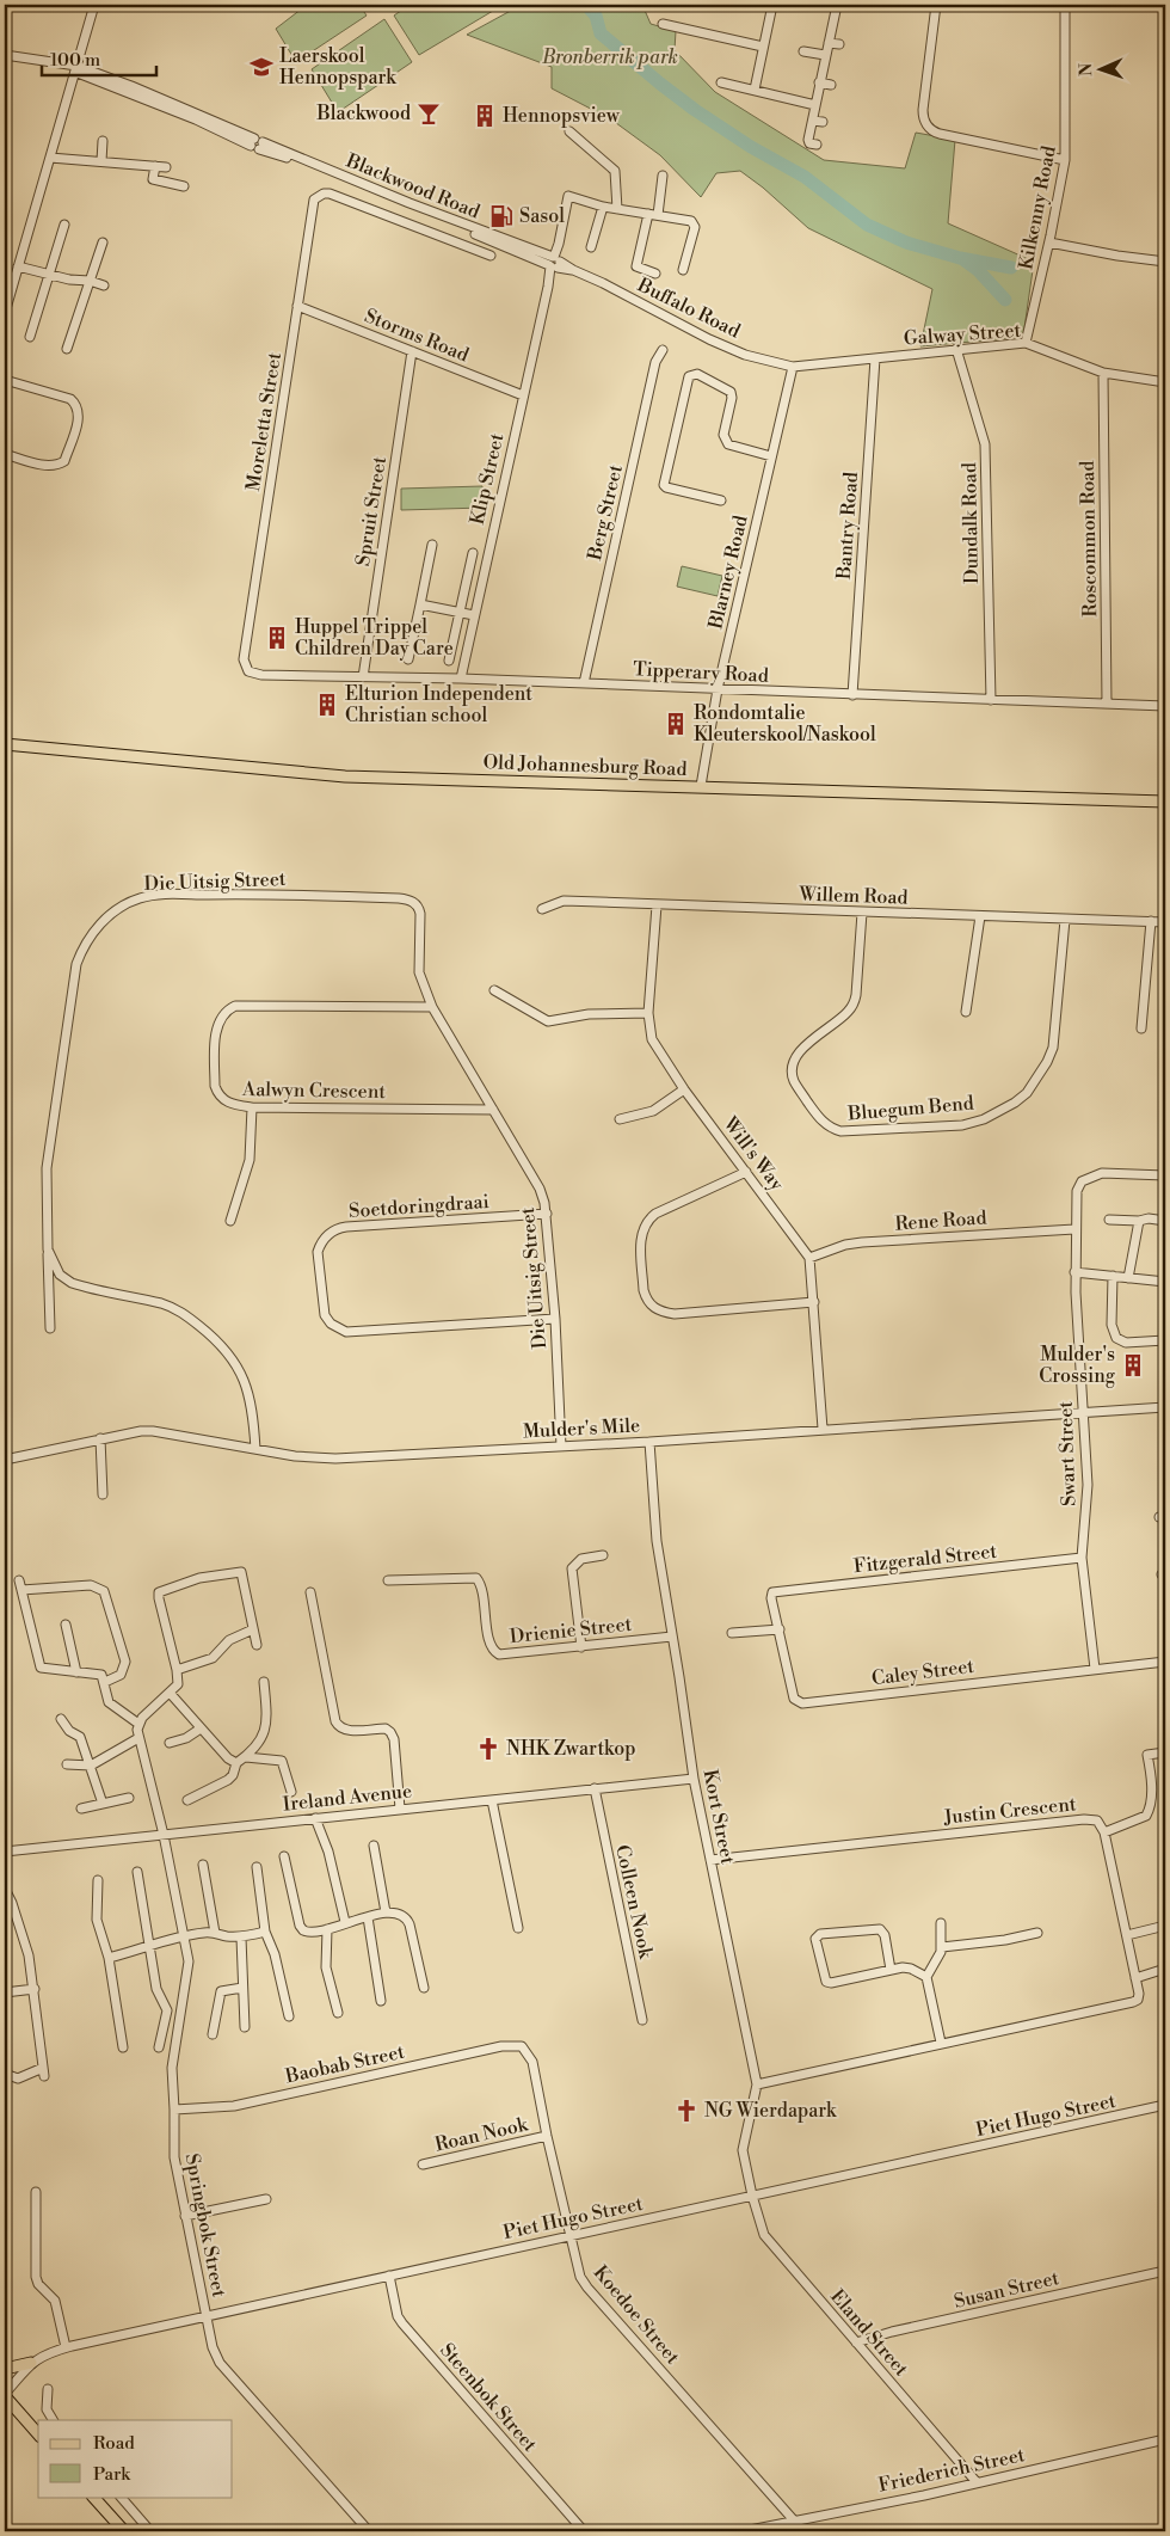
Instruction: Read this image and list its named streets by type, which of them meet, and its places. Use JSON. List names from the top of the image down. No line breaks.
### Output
{"streets":{"main road":["Old Johannesburg Road"],"street":["Blackwood Road","Kilkenny Road","Buffalo Road","Galway Street","Storms Road","Moreletta Street","Klip Street","Spruit Street","Berg Street","Dundalk Road","Bantry Road","Roscommon Road","Blarney Road","Tipperary Road","Die Uitsig Street","Willem Road","Aalwyn Crescent","Bluegum Bend","Will's Way","Soetdoringdraai","Rene Road","Mulder's Mile","Swart Street","Fitzgerald Street","Drienie Street","Caley Street","Ireland Avenue","Justin Crescent","Kort Street","Colleen Nook","Baobab Street","Piet Hugo Street","Roan Nook","Springbok Street","Susan Street","Koedoe Street","Eland Street","Steenbok Street","Friederich Street"]},"crossings":[["Blackwood Road","Buffalo Road"],["Blackwood Road","Klip Street"],["Kilkenny Road","Galway Street"],["Buffalo Road","Galway Street"],["Buffalo Road","Klip Street"],["Buffalo Road","Blarney Road"],["Galway Street","Dundalk Road"],["Galway Street","Bantry Road"],["Galway Street","Roscommon Road"],["Galway Street","Blarney Road"],["Storms Road","Moreletta Street"],["Storms Road","Klip Street"],["Storms Road","Spruit Street"],["Moreletta Street","Tipperary Road"],["Klip Street","Tipperary Road"],["Spruit Street","Tipperary Road"],["Berg Street","Tipperary Road"],["Dundalk Road","Tipperary Road"],["Bantry Road","Tipperary Road"],["Roscommon Road","Tipperary Road"],["Blarney Road","Tipperary Road"],["Blarney Road","Old Johannesburg Road"],["Die Uitsig Street","Aalwyn Crescent"],["Die Uitsig Street","Soetdoringdraai"],["Die Uitsig Street","Mulder's Mile"],["Willem Road","Bluegum Bend"],["Willem Road","Will's Way"],["Will's Way","Rene Road"],["Rene Road","Swart Street"],["Mulder's Mile","Swart Street"],["Mulder's Mile","Kort Street"],["Swart Street","Fitzgerald Street"],["Swart Street","Caley Street"],["Fitzgerald Street","Caley Street"],["Drienie Street","Kort Street"],["Ireland Avenue","Kort Street"],["Ireland Avenue","Colleen Nook"],["Ireland Avenue","Springbok Street"],["Justin Crescent","Kort Street"],["Kort Street","Piet Hugo Street"],["Kort Street","Eland Street"],["Baobab Street","Springbok Street"],["Baobab Street","Koedoe Street"],["Piet Hugo Street","Springbok Street"],["Piet Hugo Street","Koedoe Street"],["Piet Hugo Street","Eland Street"],["Piet Hugo Street","Steenbok Street"],["Roan Nook","Koedoe Street"],["Susan Street","Eland Street"],["Koedoe Street","Friederich Street"],["Eland Street","Friederich Street"]],"parks":["Bronberrik park"],"places":{"school or university":["Laerskool Hennopspark"],"bar":["Blackwood"],"building":["Hennopsview","Huppel Trippel Children Day Care","Elturion Independent Christian school","Rondomtalie Kleuterskool/Naskool","Mulder's Crossing"],"fuel station":["Sasol"],"church":["NHK Zwartkop","NG Wierdapark"]},"legend":["Road","Park"],"scale_bar":"100 m","north":"left"}
